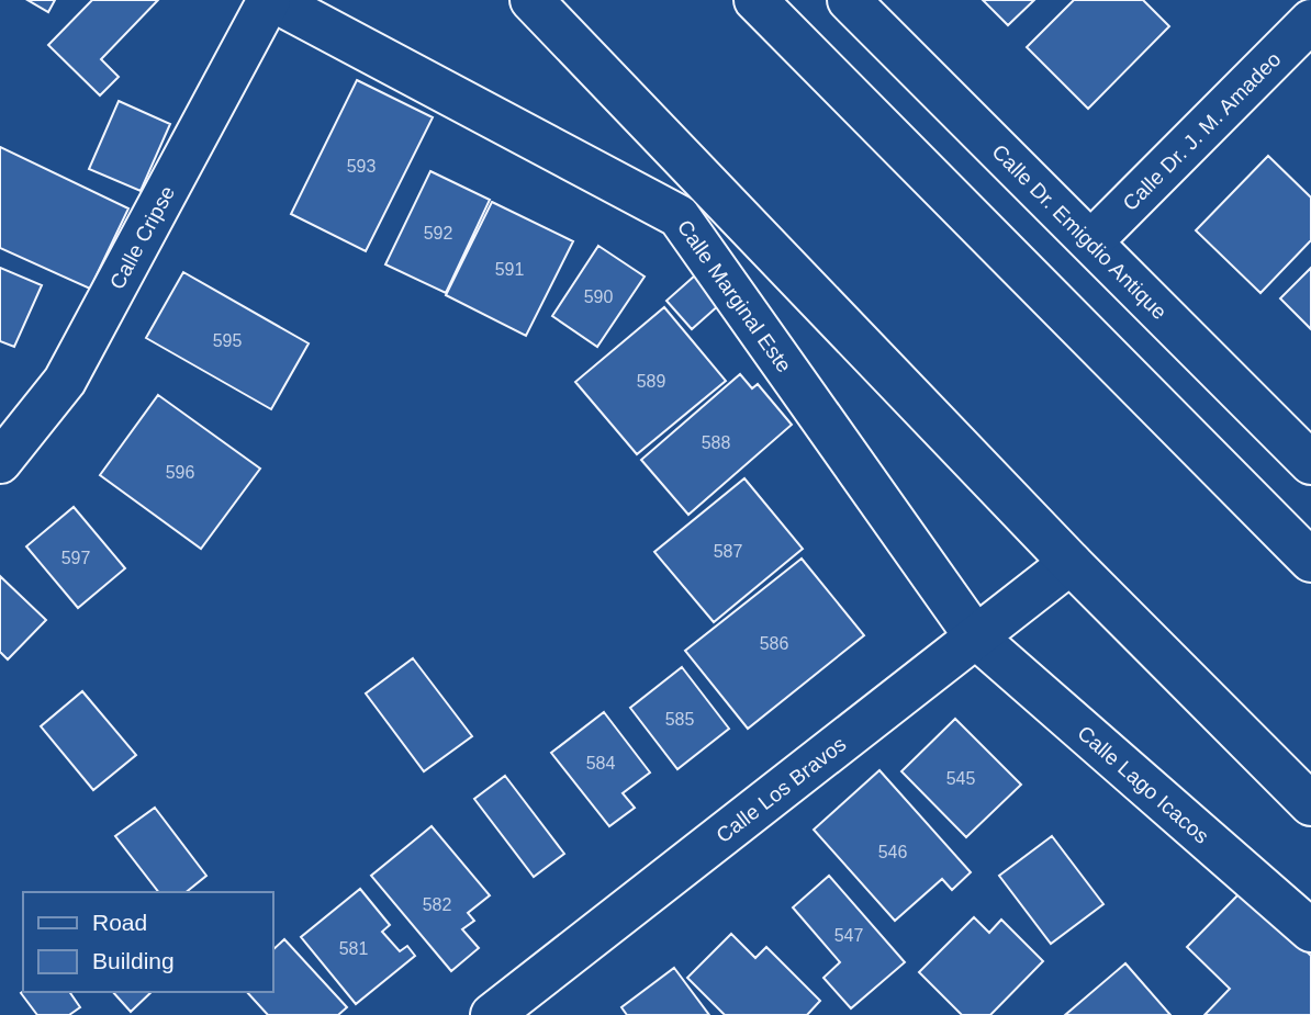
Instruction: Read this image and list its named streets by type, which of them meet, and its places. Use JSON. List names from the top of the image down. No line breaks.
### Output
{"streets":{"street":["Calle Dr. J. M. Amadeo","Calle Dr. Emigdio Antique","Calle Cripse","Calle Marginal Este","Calle Lago Icacos","Calle Los Bravos"]},"crossings":[["Calle Dr. J. M. Amadeo","Calle Dr. Emigdio Antique"],["Calle Cripse","Calle Marginal Este"],["Calle Marginal Este","Calle Lago Icacos"],["Calle Marginal Este","Calle Los Bravos"],["Calle Lago Icacos","Calle Los Bravos"]],"house_numbers":["593","592","591","590","595","589","588","596","587","597","586","585","584","545","546","582","547","581"],"legend":["Road","Building"]}
